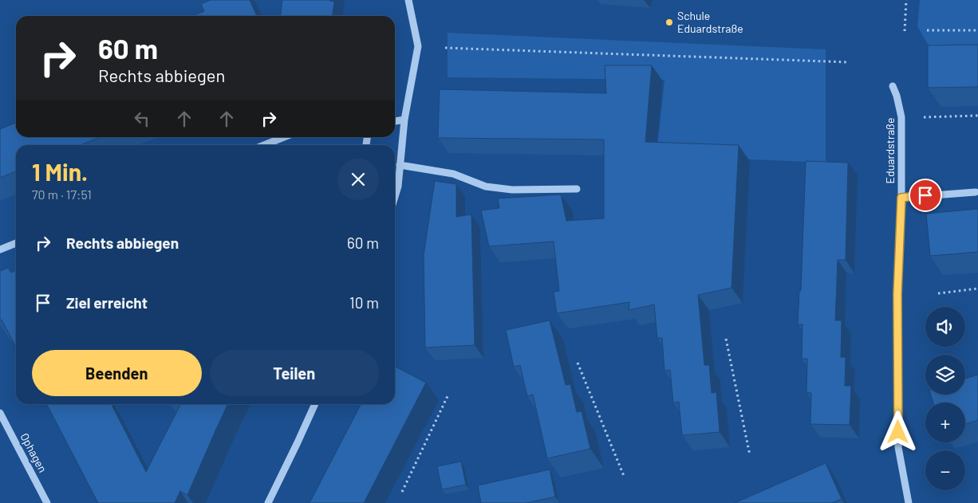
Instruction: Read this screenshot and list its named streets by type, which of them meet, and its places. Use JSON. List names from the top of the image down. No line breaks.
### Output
{"streets":{"street":["Eduardstraße","Ophagen"]},"places":["Schule Eduardstraße"],"page":{"turn":["60 m","Rechts abbiegen"],"heading":["1 Min.","70 m · 17:51"],"list":[{"name":"Rechts abbiegen","value":"60 m"},{"name":"Ziel erreicht","value":"10 m"}],"map_buttons":["+","−"],"buttons":["Beenden","Teilen"]}}
